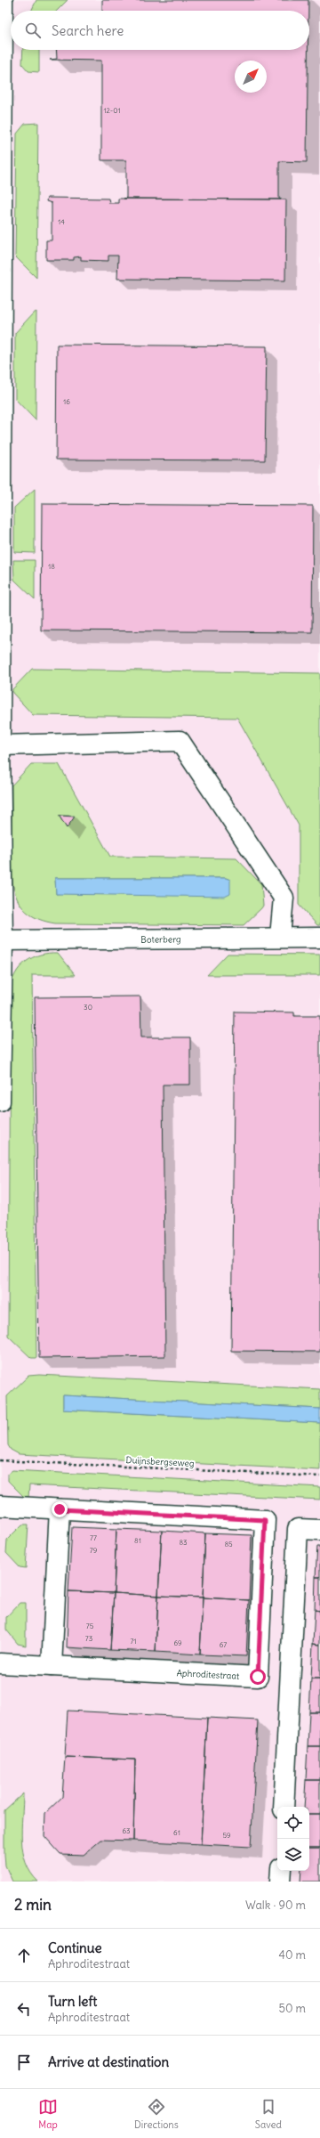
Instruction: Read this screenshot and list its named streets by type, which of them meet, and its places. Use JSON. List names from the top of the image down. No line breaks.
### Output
{"streets":{"street":["Boterberg","Aphroditestraat"],"path":["Duijnsbergseweg"]},"house_numbers":["12-01","14","16","18","30","77","81","83","85","79","75","73","71","69","67","63","61","59"],"north":"top right","page":{"search":"Search here","heading":["2 min","Walk · 90 m"],"list":[["Continue","Aphroditestraat","40 m"],["Turn left","Aphroditestraat","50 m"],"Arrive at destination"],"nav":["Map","Directions","Saved"]}}
